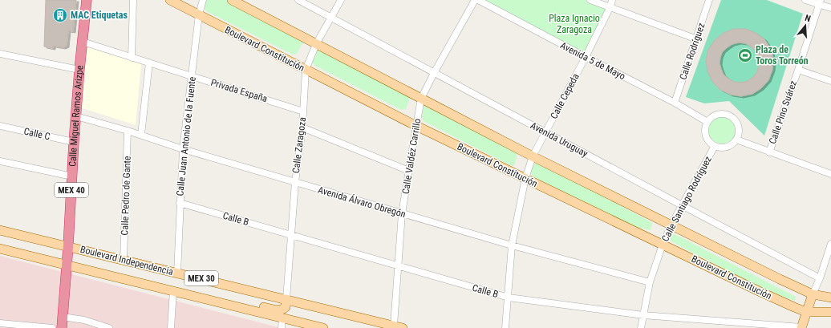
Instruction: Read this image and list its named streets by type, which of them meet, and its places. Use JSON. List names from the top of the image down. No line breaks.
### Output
{"streets":{"highway":["Calle Miguel Ramos Arizpe","MEX 40"],"main road":["Boulevard Constitución","Boulevard Independencia","MEX 30"],"street":["Calle Rodríguez","Avenida 5 de Mayo","Privada España","Calle Cepeda","Calle Pino Suárez","Calle C","Calle Juan Antonio de la Fuente","Avenida Uruguay","Calle Zaragoza","Calle Valdéz Carrillo","Calle Pedro de Gante","Calle Santiago Rodríguez","Avenida Álvaro Obregón","Calle B"]},"crossings":[["Boulevard Constitución","Calle Cepeda"],["Boulevard Constitución","Calle Juan Antonio de la Fuente"],["Boulevard Constitución","Calle Zaragoza"],["Boulevard Constitución","Calle Valdéz Carrillo"],["Boulevard Constitución","Calle Santiago Rodríguez"],["Calle Rodríguez","Avenida 5 de Mayo"],["Avenida 5 de Mayo","Calle Cepeda"],["Avenida 5 de Mayo","Calle Santiago Rodríguez"],["Privada España","Calle Miguel Ramos Arizpe"],["Privada España","Calle Juan Antonio de la Fuente"],["Privada España","Calle Zaragoza"],["Calle Cepeda","Avenida Uruguay"],["Calle Cepeda","Avenida Álvaro Obregón"],["Calle Cepeda","Calle B"],["Calle Miguel Ramos Arizpe","Calle C"],["Calle Miguel Ramos Arizpe","Avenida Álvaro Obregón"],["Calle Miguel Ramos Arizpe","Boulevard Independencia"],["Calle Juan Antonio de la Fuente","Avenida Álvaro Obregón"],["Calle Juan Antonio de la Fuente","Calle B"],["Calle Juan Antonio de la Fuente","Boulevard Independencia"],["Avenida Uruguay","Calle Zaragoza"],["Avenida Uruguay","Calle Valdéz Carrillo"],["Avenida Uruguay","Calle Santiago Rodríguez"],["Calle Zaragoza","Avenida Álvaro Obregón"],["Calle Zaragoza","Calle B"],["Calle Zaragoza","Boulevard Independencia"],["Calle Valdéz Carrillo","Avenida Álvaro Obregón"],["Calle Valdéz Carrillo","Calle B"],["Calle Valdéz Carrillo","Boulevard Independencia"],["Calle Pedro de Gante","Avenida Álvaro Obregón"],["Calle Pedro de Gante","Boulevard Independencia"],["Calle Santiago Rodríguez","Avenida Álvaro Obregón"],["Calle Santiago Rodríguez","Calle B"]],"parks":["Plaza Ignacio Zaragoza"],"places":{"building":["MAC Etiquetas"],"sports":["Plaza de Toros Torreón"]},"north":"top"}
